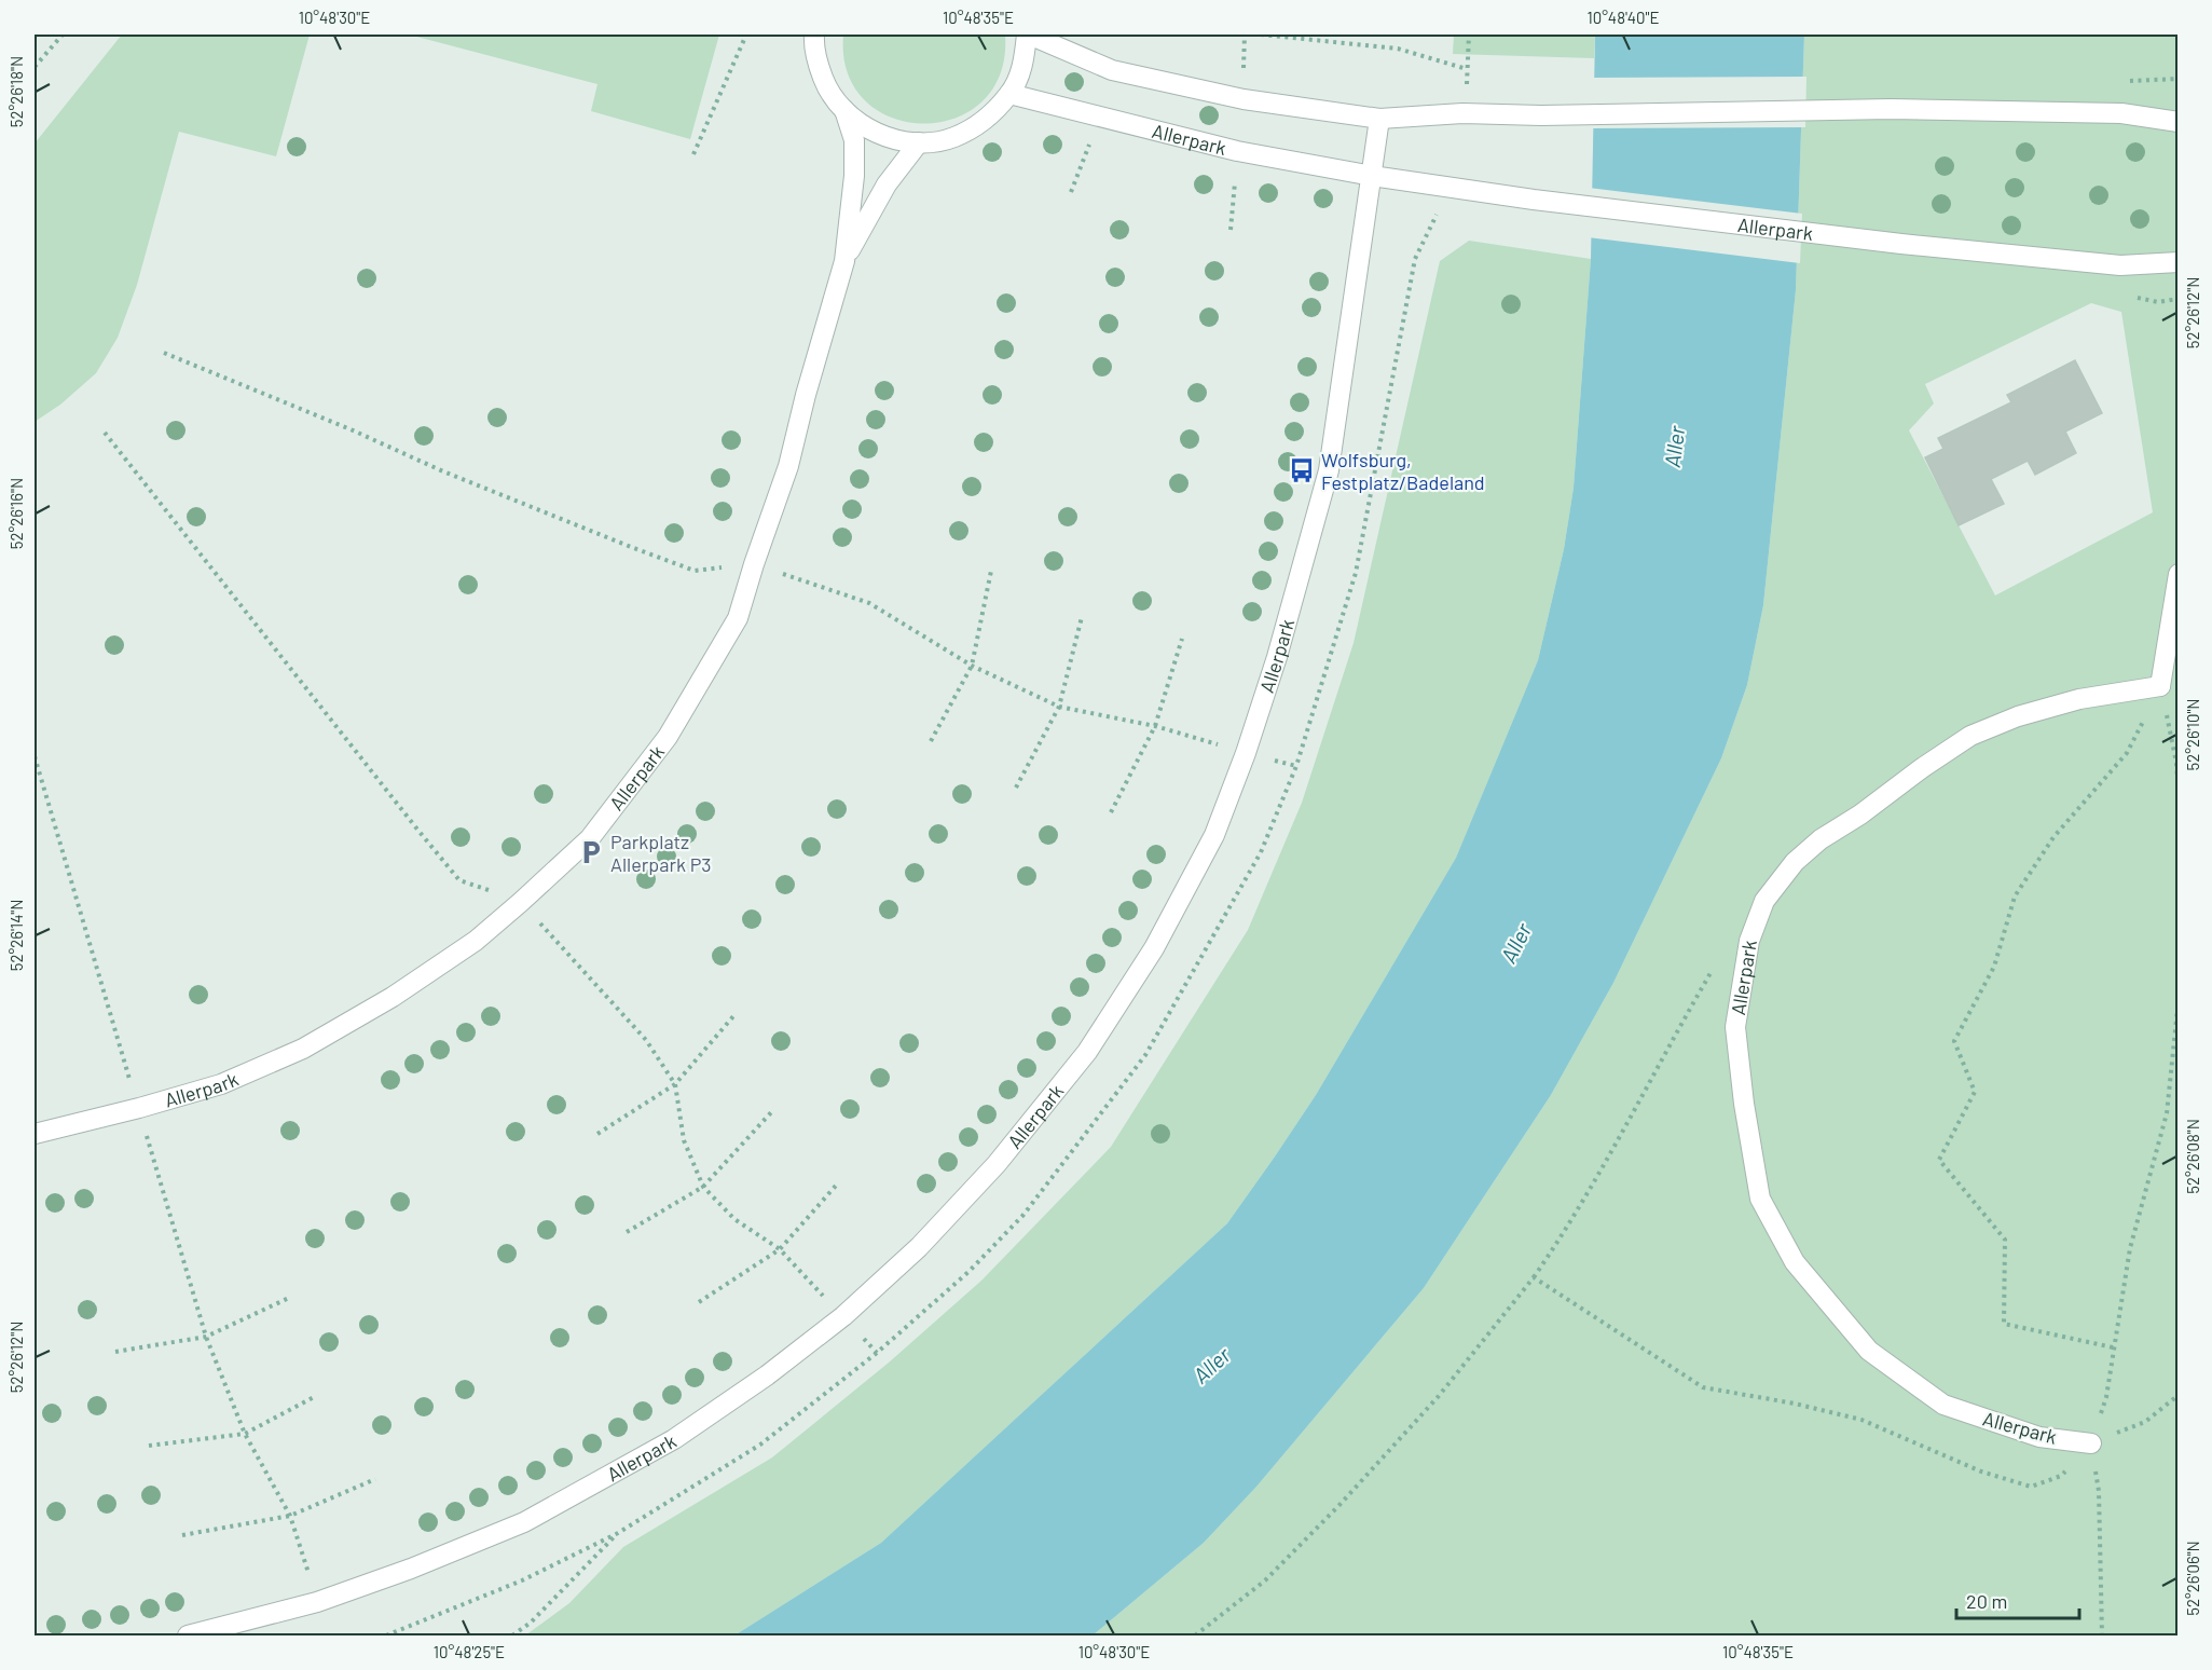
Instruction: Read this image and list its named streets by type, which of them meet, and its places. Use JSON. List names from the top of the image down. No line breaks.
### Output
{"streets":{"street":["Allerpark"]},"water":["Aller"],"places":{"bus stop":["Wolfsburg, Festplatz/Badeland"],"parking":["Parkplatz Allerpark P3"]},"scale_bar":"20 m","coordinates":["10°48'30\"E","10°48'35\"E","10°48'40\"E","52°26'18\"N","52°26'12\"N","52°26'16\"N","52°26'10\"N","52°26'14\"N","52°26'08\"N","52°26'06\"N","10°48'25\"E"]}
